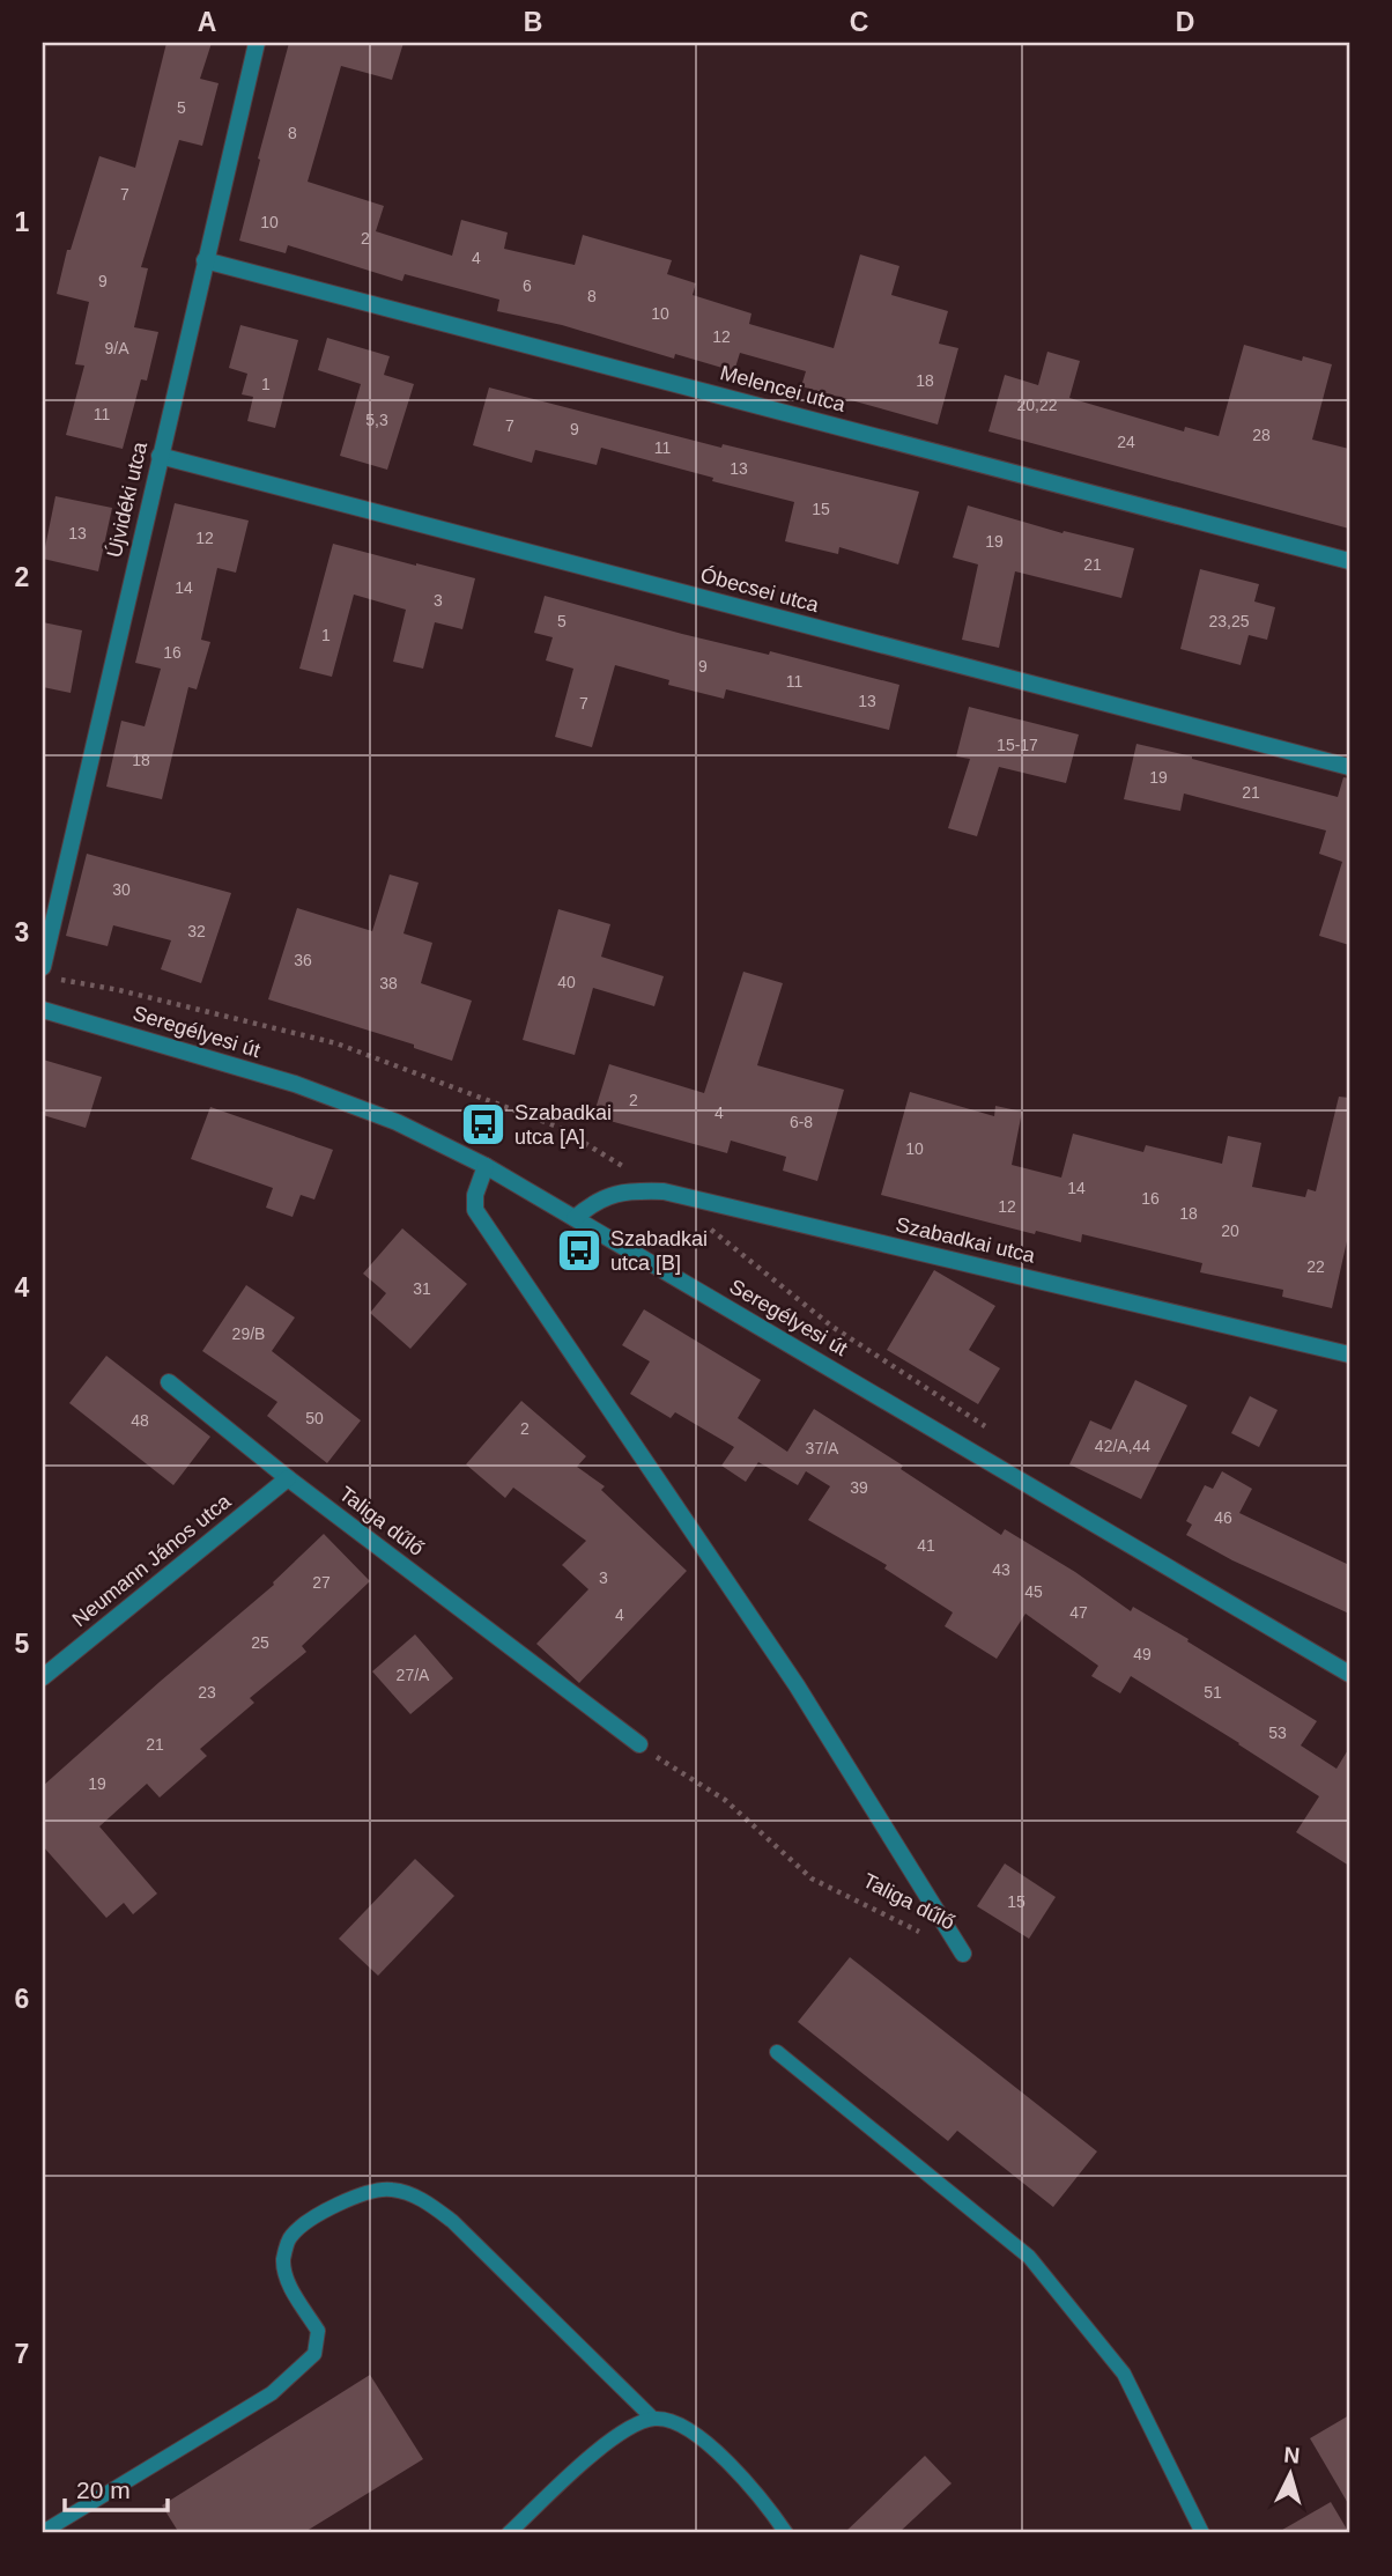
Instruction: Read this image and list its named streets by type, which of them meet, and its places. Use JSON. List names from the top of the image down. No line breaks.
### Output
{"streets":{"street":["Melencei utca","Újvidéki utca","Óbecsei utca","Seregélyesi út","Szabadkai utca","Taliga dűlő","Neumann János utca"]},"crossings":[["Melencei utca","Újvidéki utca"],["Újvidéki utca","Óbecsei utca"],["Seregélyesi út","Szabadkai utca"],["Seregélyesi út","Taliga dűlő"],["Taliga dűlő","Neumann János utca"]],"places":{"bus stop":["Szabadkai utca [A]","Szabadkai utca [B]"]},"house_numbers":["5","8","7","10","2","4","9","6","8","10","12","9/A","18","1","20,22","11","5,3","7","9","28","24","11","13","15","13","12","19","21","14","3","5","23,25","1","16","9","11","13","7","15-17","18","19","21","30","32","36","40","38","2","4","6-8","10","14","16","12","18","20","22","31","29/B","50","48","2","42/A,44","37/A","39","46","41","43","3","27","45","47","4","25","49","27/A","23","51","53","21","19","15"],"scale_bar":"20 m","north":"top","grid":{"columns":["A","B","C","D"],"rows":["1","2","3","4","5","6","7"]}}
